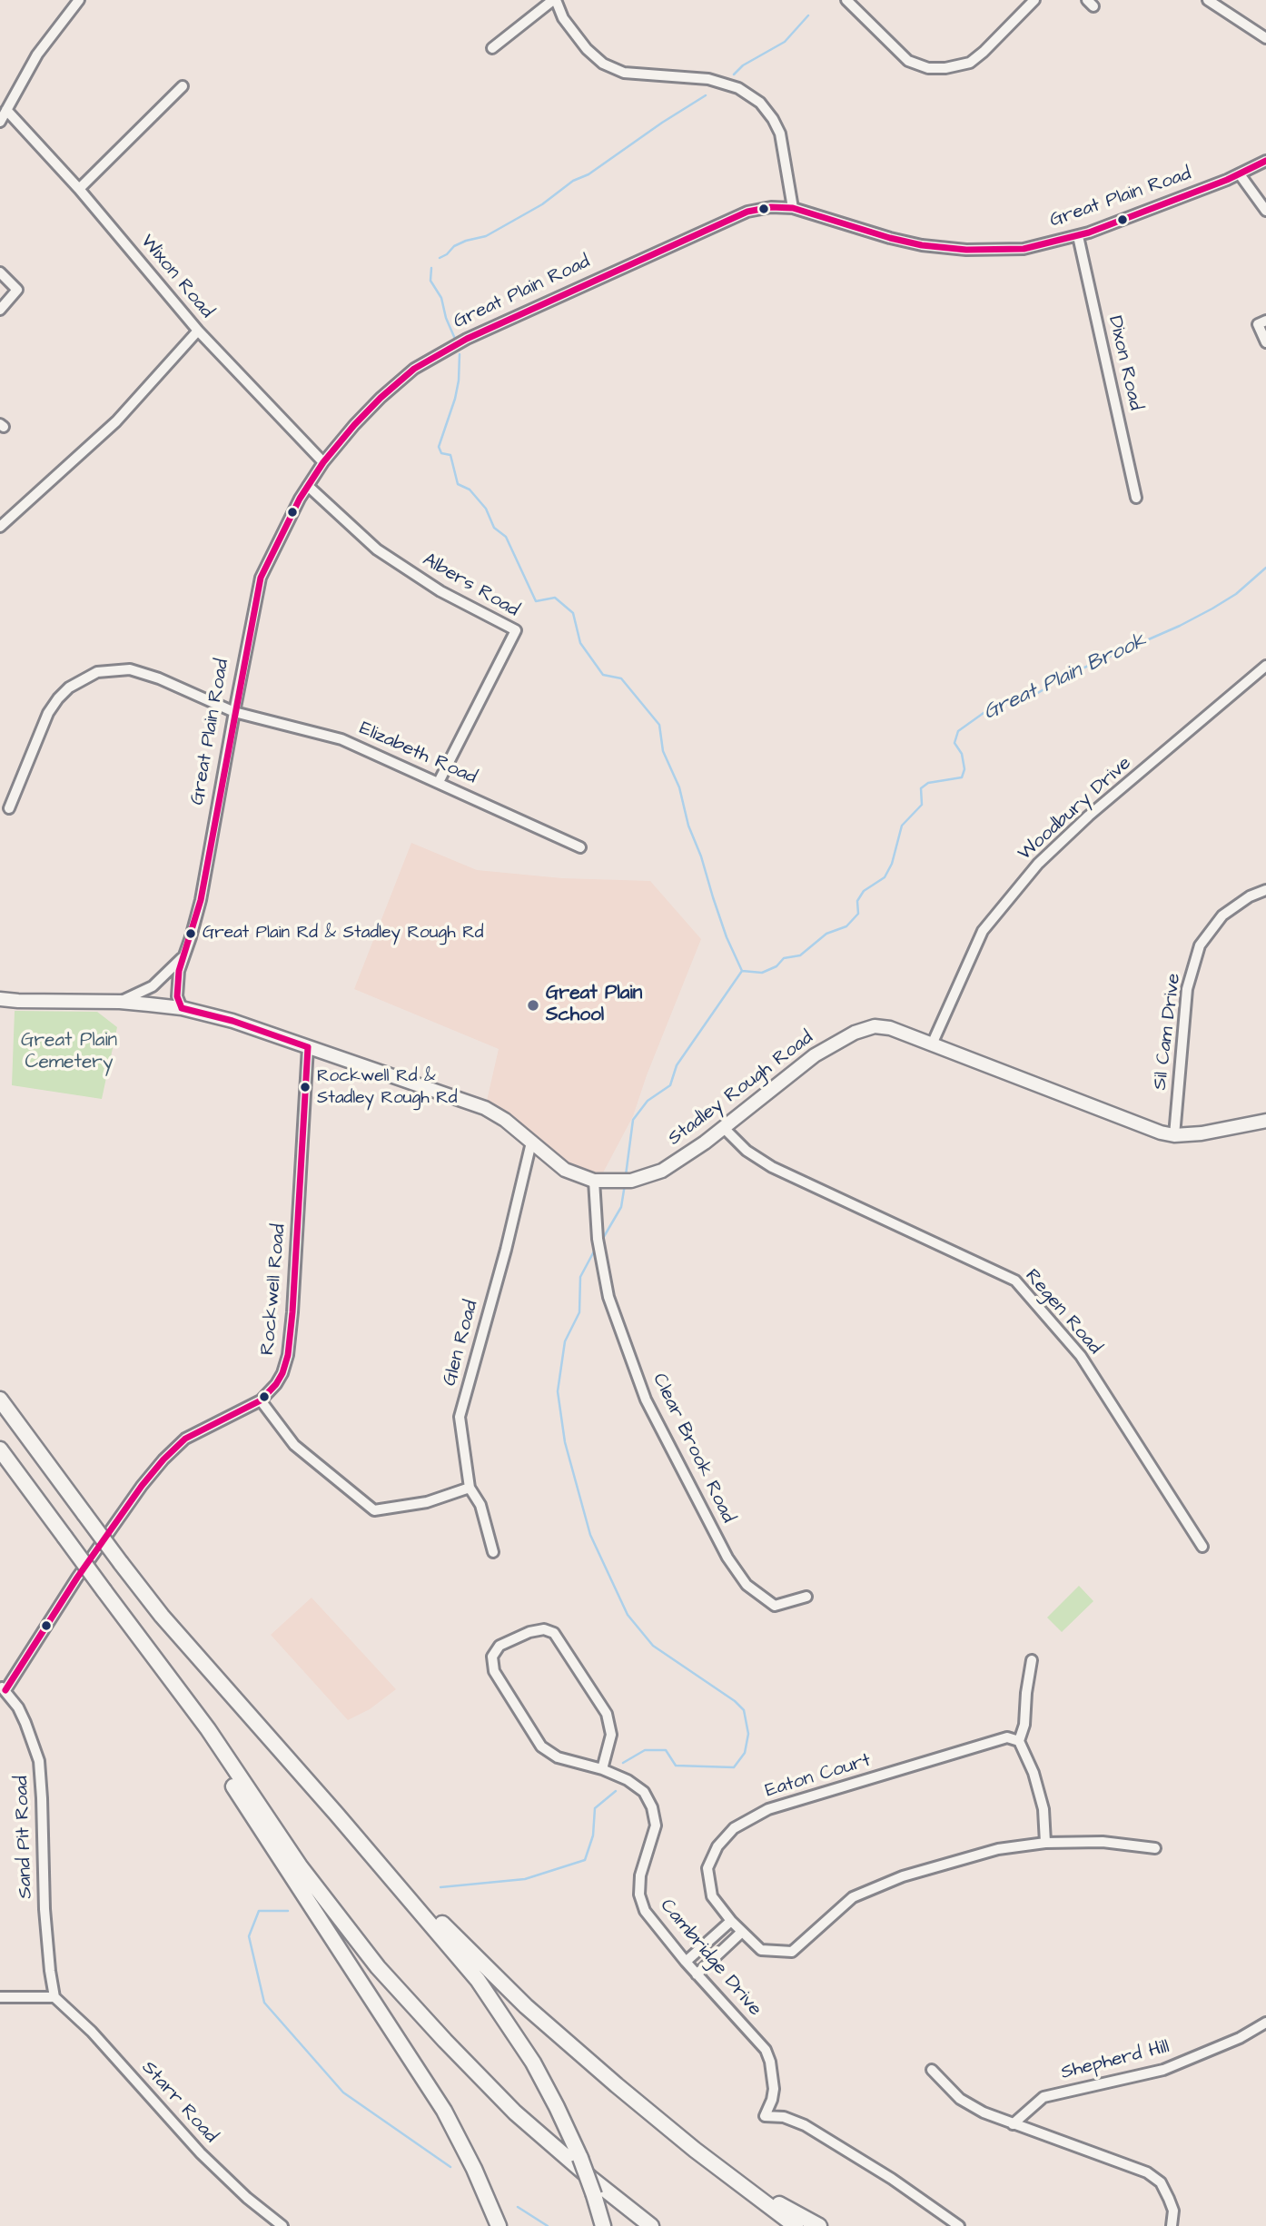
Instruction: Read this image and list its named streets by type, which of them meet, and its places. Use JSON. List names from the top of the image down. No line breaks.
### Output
{"streets":{"main road":["Great Plain Road","Stadley Rough Road"],"street":["Wixon Road","Dixon Road","Albers Road","Elizabeth Road","Woodbury Drive","Sil Cam Drive","Rockwell Road","Regen Road","Glen Road","Clear Brook Road","Eaton Court","Sand Pit Road","Cambridge Drive","Shepherd Hill","Starr Road"]},"crossings":[["Great Plain Road","Wixon Road"],["Great Plain Road","Dixon Road"],["Great Plain Road","Albers Road"],["Great Plain Road","Elizabeth Road"],["Great Plain Road","Stadley Rough Road"],["Albers Road","Elizabeth Road"],["Woodbury Drive","Stadley Rough Road"],["Sil Cam Drive","Stadley Rough Road"],["Stadley Rough Road","Rockwell Road"],["Stadley Rough Road","Regen Road"],["Stadley Rough Road","Glen Road"],["Stadley Rough Road","Clear Brook Road"],["Rockwell Road","Sand Pit Road"],["Sand Pit Road","Starr Road"]],"water":["Great Plain Brook"],"parks":["Great Plain Cemetery"],"places":["Great Plain Rd & Stadley Rough Rd","Great Plain School","Rockwell Rd & Stadley Rough Rd"]}
